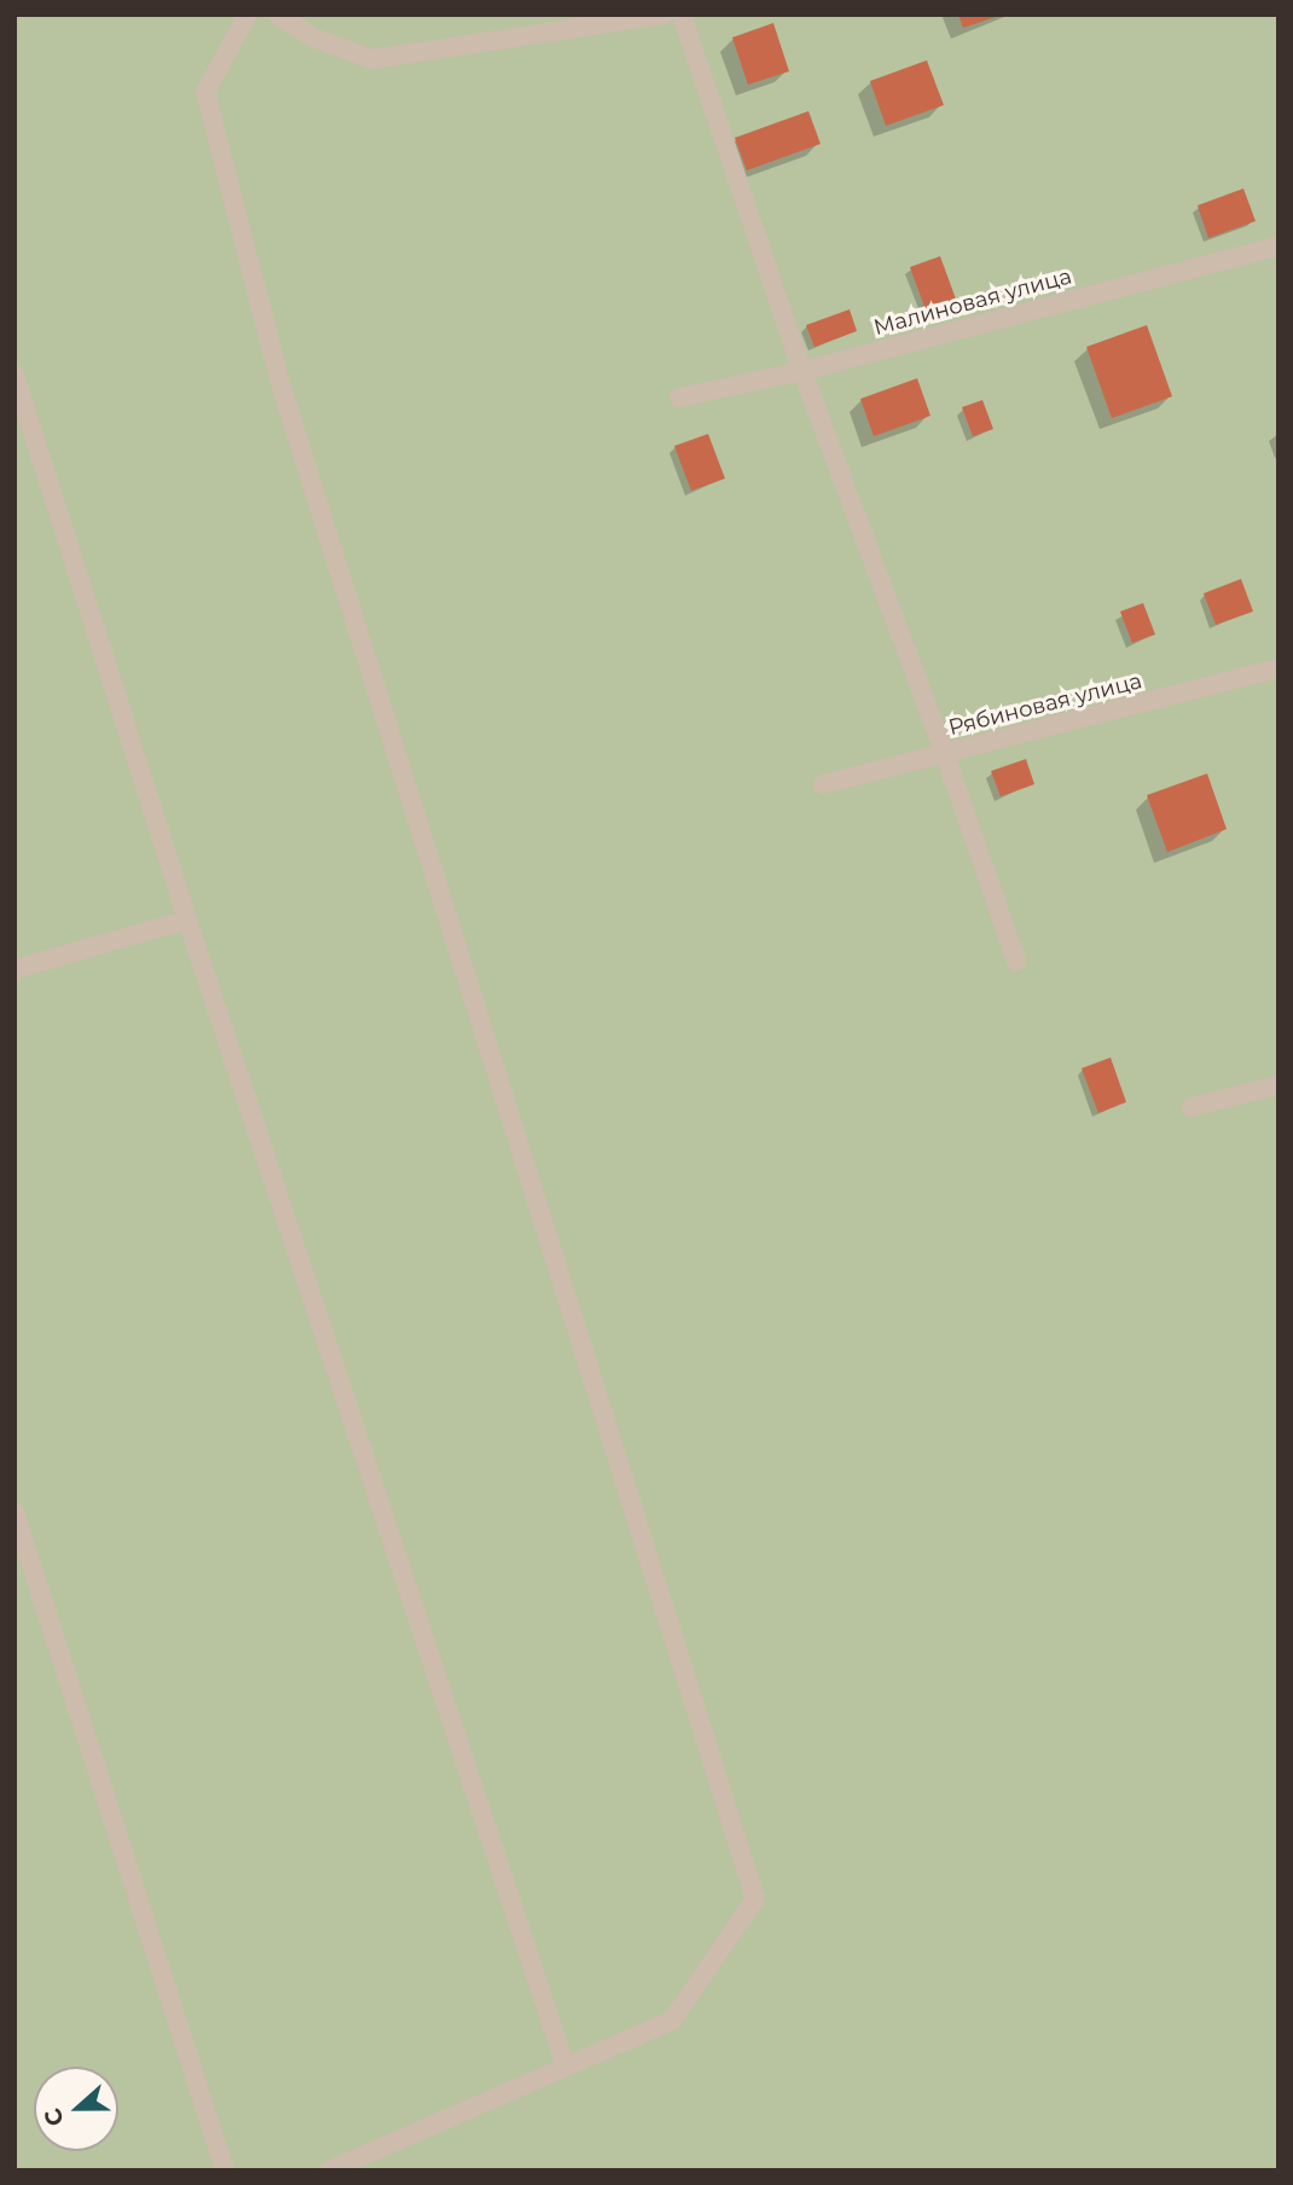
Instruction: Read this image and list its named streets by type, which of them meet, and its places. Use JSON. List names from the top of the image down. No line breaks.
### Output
{"streets":{"lane":["Малиновая улица","Рябиновая улица"]},"north":"left"}
